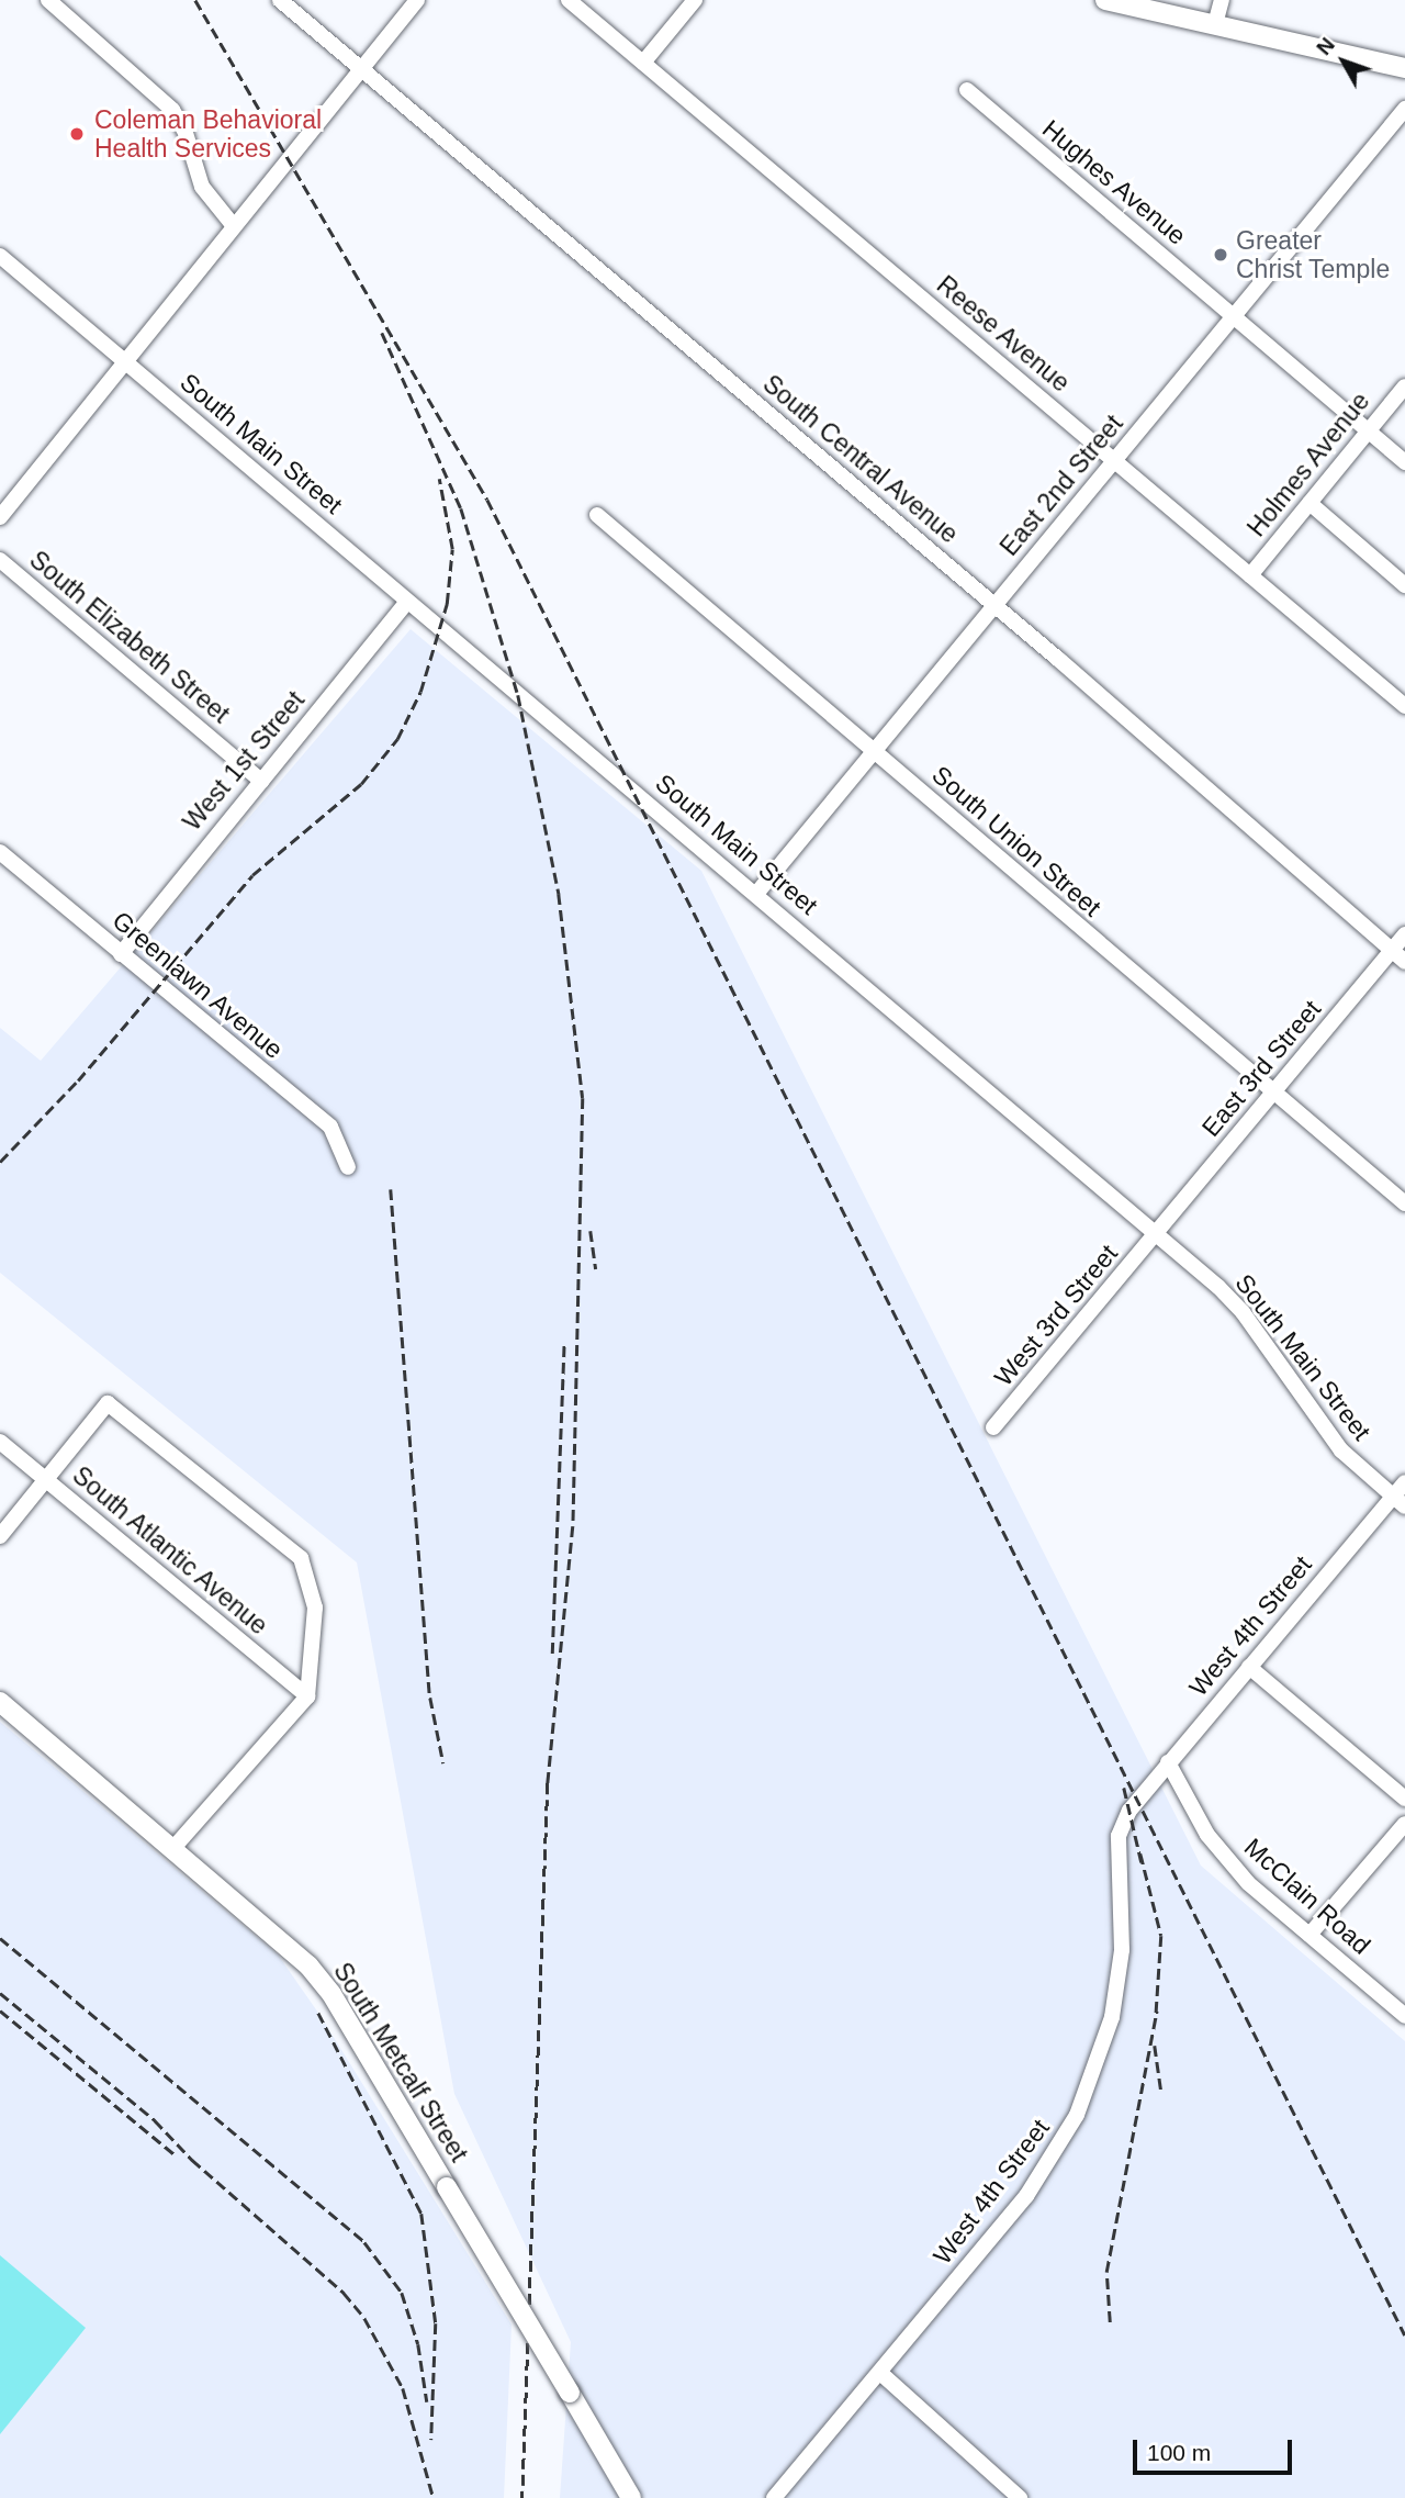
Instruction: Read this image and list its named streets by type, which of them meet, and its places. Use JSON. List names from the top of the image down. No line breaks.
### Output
{"streets":{"main road":["South Metcalf Street"],"street":["Hughes Avenue","Reese Avenue","South Main Street","South Central Avenue","Holmes Avenue","East 2nd Street","South Elizabeth Street","West 1st Street","South Union Street","Greenlawn Avenue","East 3rd Street","West 3rd Street","South Atlantic Avenue","West 4th Street","McClain Road"]},"crossings":[["Hughes Avenue","Holmes Avenue"],["Hughes Avenue","East 2nd Street"],["Reese Avenue","Holmes Avenue"],["Reese Avenue","East 2nd Street"],["South Main Street","East 2nd Street"],["South Main Street","West 1st Street"],["South Main Street","East 3rd Street"],["South Main Street","West 3rd Street"],["South Main Street","West 4th Street"],["South Central Avenue","East 2nd Street"],["South Central Avenue","East 3rd Street"],["East 2nd Street","South Union Street"],["South Elizabeth Street","West 1st Street"],["West 1st Street","Greenlawn Avenue"],["South Union Street","East 3rd Street"],["East 3rd Street","West 3rd Street"],["West 4th Street","McClain Road"]],"places":["Coleman Behavioral Health Services","Greater Christ Temple"],"scale_bar":"100 m","north":"top left"}
